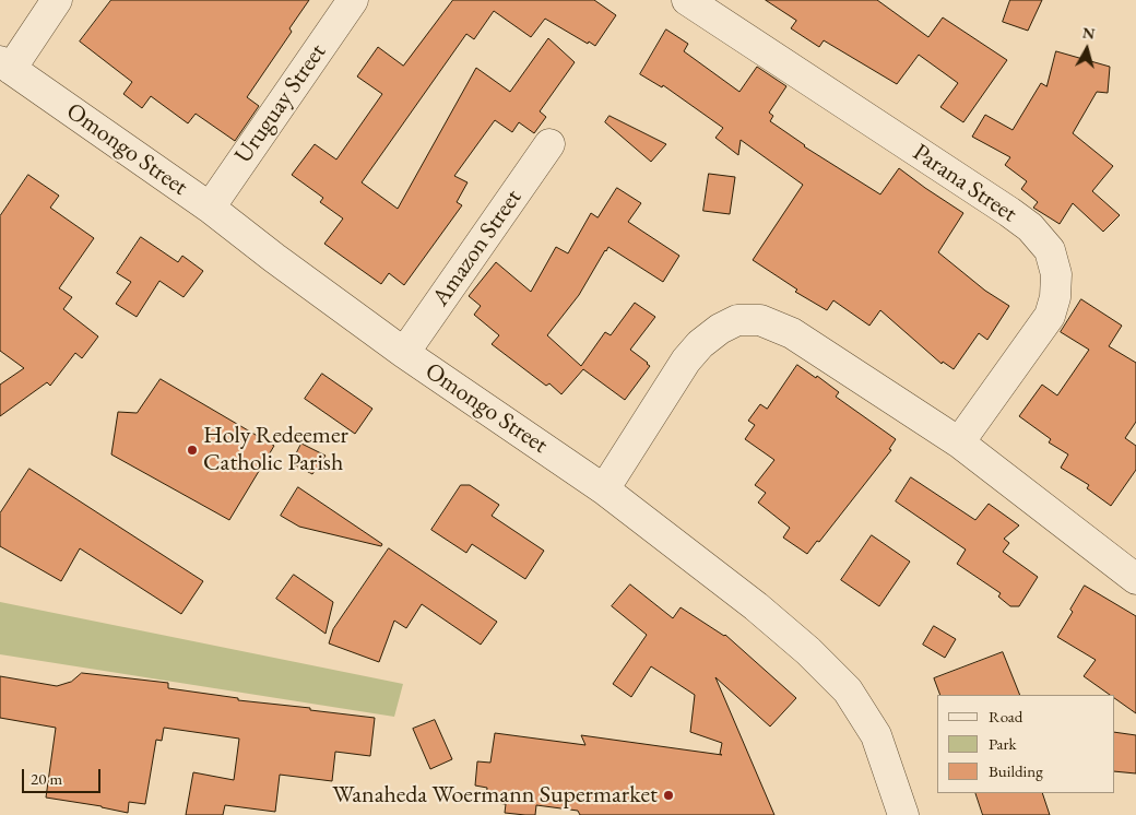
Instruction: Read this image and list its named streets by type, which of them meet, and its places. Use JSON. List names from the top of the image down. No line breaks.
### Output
{"streets":{"street":["Uruguay Street","Omongo Street","Parana Street","Amazon Street"]},"crossings":[["Uruguay Street","Omongo Street"],["Omongo Street","Amazon Street"]],"places":["Holy Redeemer Catholic Parish","Wanaheda Woermann Supermarket"],"legend":["Road","Park","Building"],"scale_bar":"20 m","north":"top"}
